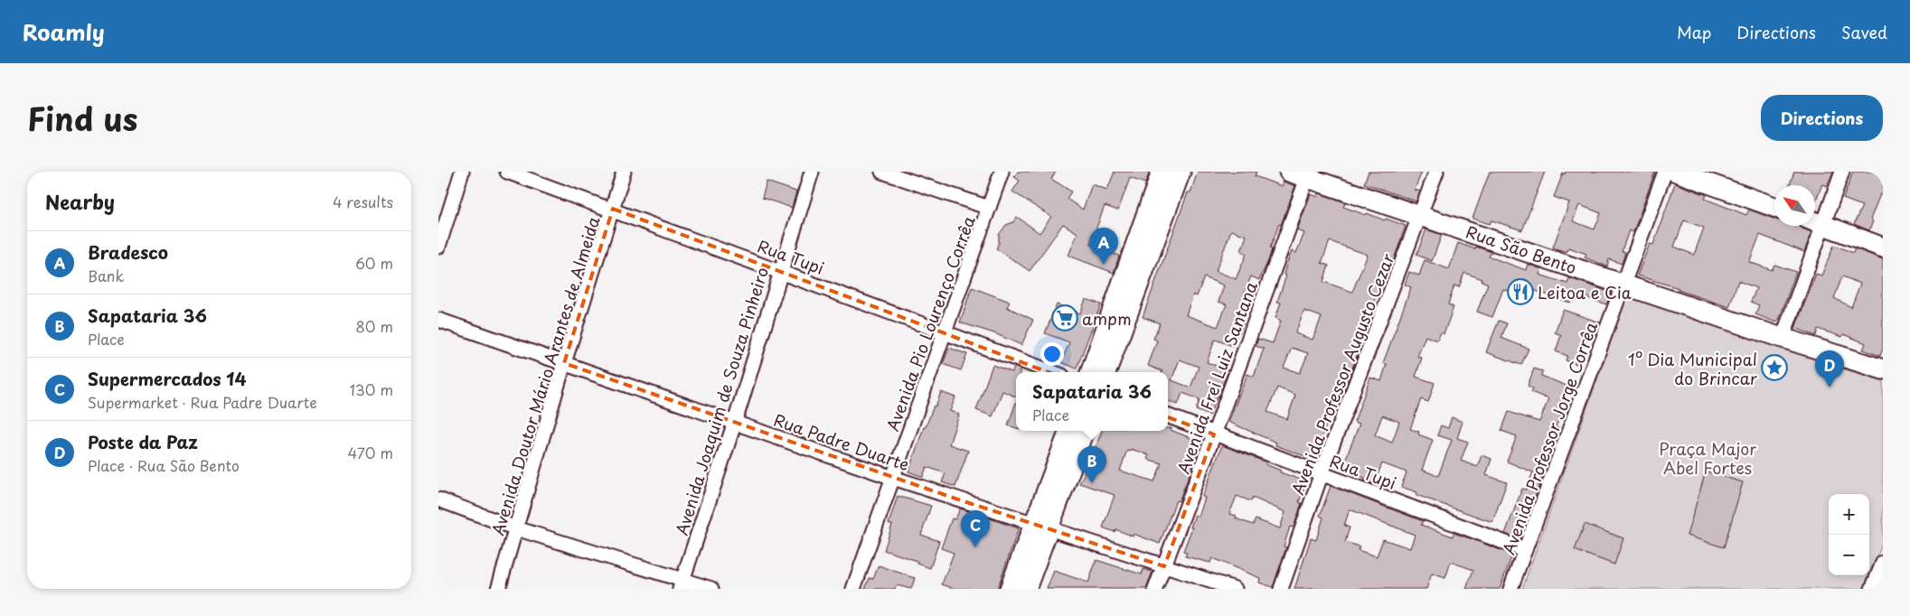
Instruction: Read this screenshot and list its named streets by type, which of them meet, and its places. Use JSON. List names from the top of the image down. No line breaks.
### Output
{"streets":{"street":["Rua São Bento","Rua Tupi","Avenida Pio Lourenço Corrêa","Avenida Professor Augusto Cezar","Avenida Doutor Mário Arantes de Almeida","Avenida Frei Luiz Santana","Avenida Joaquim de Souza Pinheiro","Avenida Professor Jorge Corrêa","Rua Padre Duarte"]},"crossings":[["Rua São Bento","Avenida Professor Augusto Cezar"],["Rua São Bento","Avenida Frei Luiz Santana"],["Rua São Bento","Avenida Professor Jorge Corrêa"],["Rua Tupi","Avenida Pio Lourenço Corrêa"],["Rua Tupi","Avenida Professor Augusto Cezar"],["Rua Tupi","Avenida Doutor Mário Arantes de Almeida"],["Rua Tupi","Avenida Frei Luiz Santana"],["Rua Tupi","Avenida Joaquim de Souza Pinheiro"],["Rua Tupi","Avenida Professor Jorge Corrêa"],["Avenida Pio Lourenço Corrêa","Rua Padre Duarte"],["Avenida Doutor Mário Arantes de Almeida","Rua Padre Duarte"],["Avenida Frei Luiz Santana","Rua Padre Duarte"],["Avenida Joaquim de Souza Pinheiro","Rua Padre Duarte"]],"parks":["Praça Major Abel Fortes"],"places":{"restaurant":["Leitoa e Cia"],"supermarket":["ampm"],"place":["1º Dia Municipal do Brincar"]},"north":"top left","page":{"header":"Roamly","nav":["Map","Directions","Saved"],"title":"Find us","buttons":"Directions","heading":["Nearby","4 results"],"pins":["A","D","B","C"],"list":[{"mark":"A","name":"Bradesco","note":"Bank","value":"60 m"},{"mark":"B","name":"Sapataria 36","note":"Place","value":"80 m"},{"mark":"C","name":"Supermercados 14","note":"Supermarket · Rua Padre Duarte","value":"130 m"},{"mark":"D","name":"Poste da Paz","note":"Place · Rua São Bento","value":"470 m"}],"popup":["Sapataria 36","Place"],"map_buttons":["+","−"]}}
